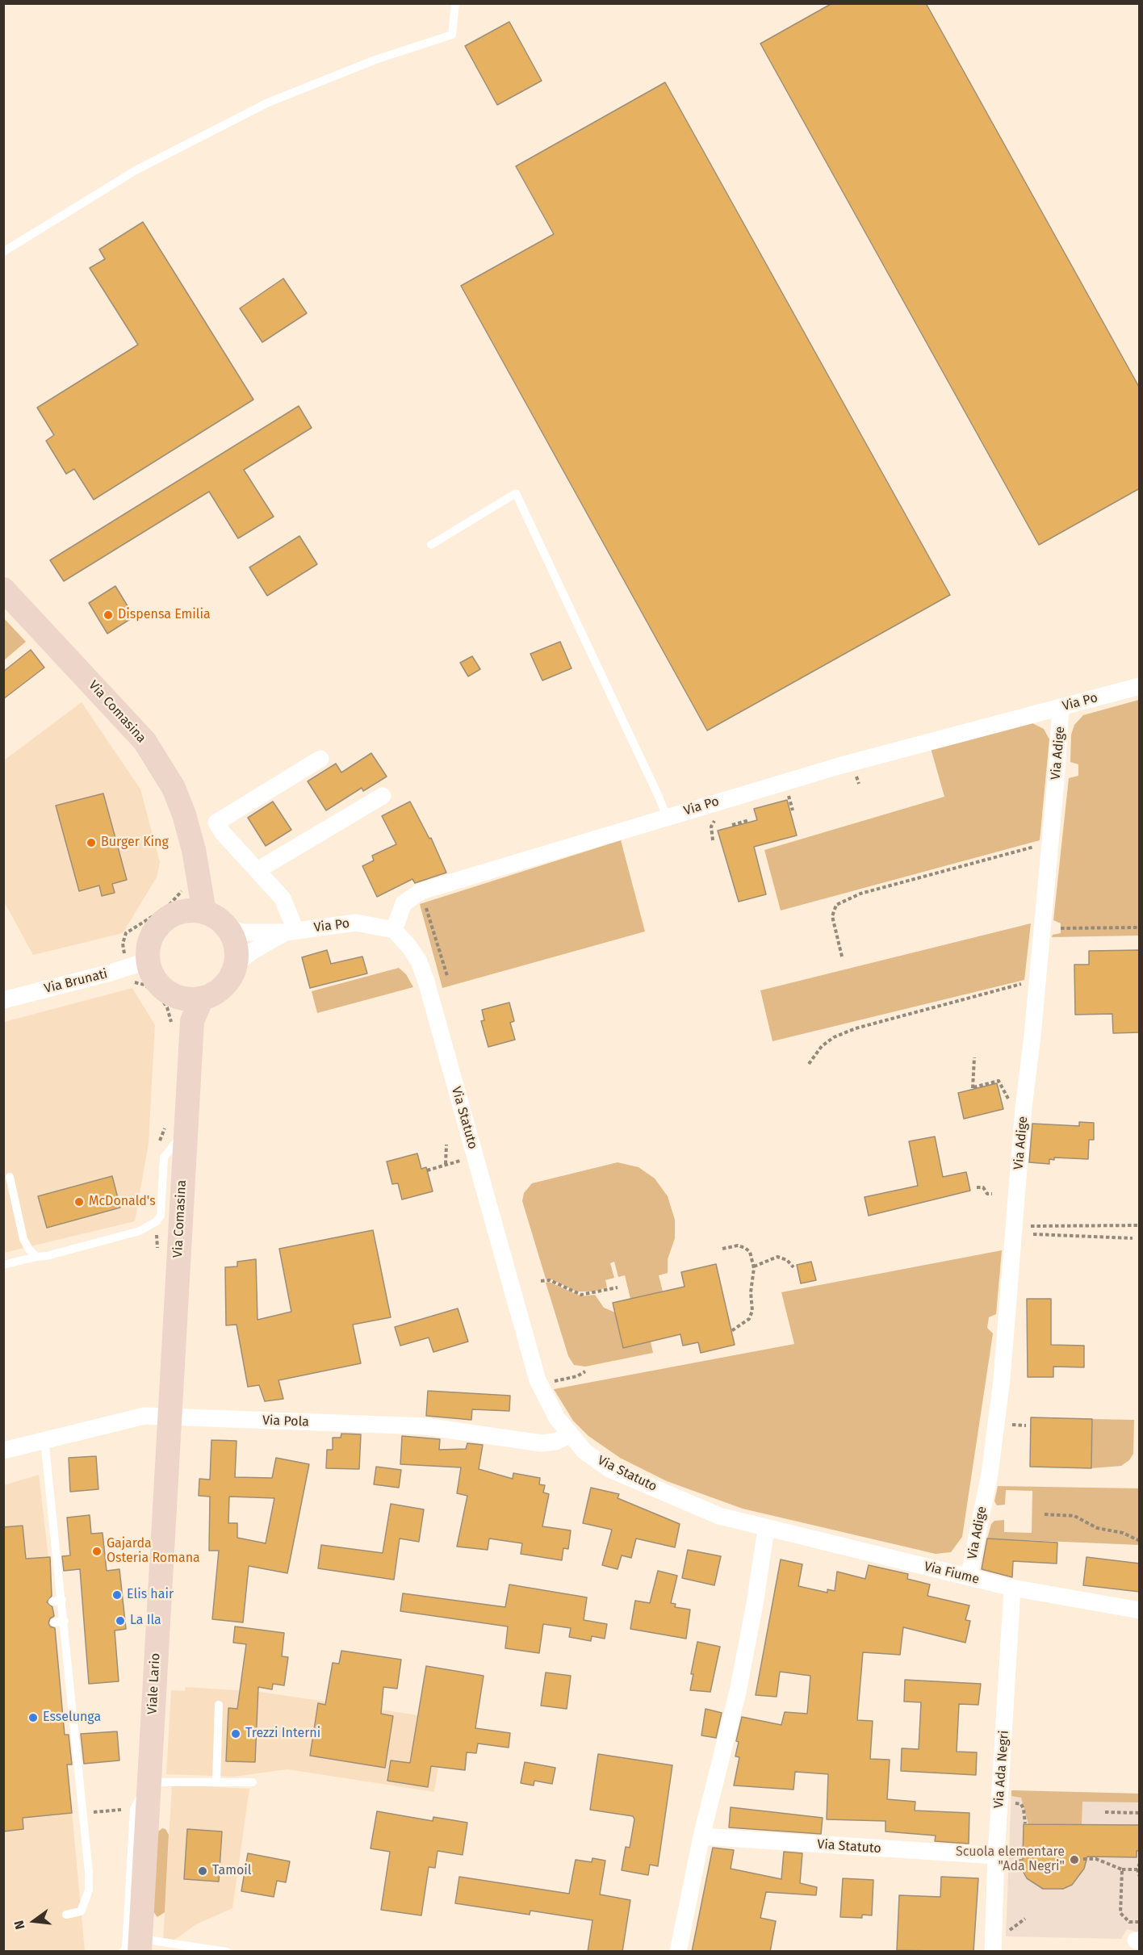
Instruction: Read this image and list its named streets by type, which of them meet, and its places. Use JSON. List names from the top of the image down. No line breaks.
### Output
{"streets":{"main road":["Via Comasina","Viale Lario"],"street":["Via Po","Via Adige","Via Brunati","Via Statuto","Via Pola","Via Fiume","Via Ada Negri"]},"crossings":[["Via Po","Via Comasina"],["Via Po","Via Adige"],["Via Po","Via Brunati"],["Via Po","Via Statuto"],["Via Comasina","Via Brunati"],["Via Comasina","Via Pola"],["Via Comasina","Viale Lario"],["Via Adige","Via Fiume"],["Via Statuto","Via Pola"],["Via Statuto","Via Fiume"],["Via Statuto","Via Ada Negri"],["Via Pola","Viale Lario"],["Via Fiume","Via Ada Negri"]],"places":["Dispensa Emilia","Burger King","McDonald's","Gajarda Osteria Romana","Elis hair","La Ila","Esselunga","Trezzi Interni","Scuola elementare \"Ada Negri\"","Tamoil"],"north":"left"}
